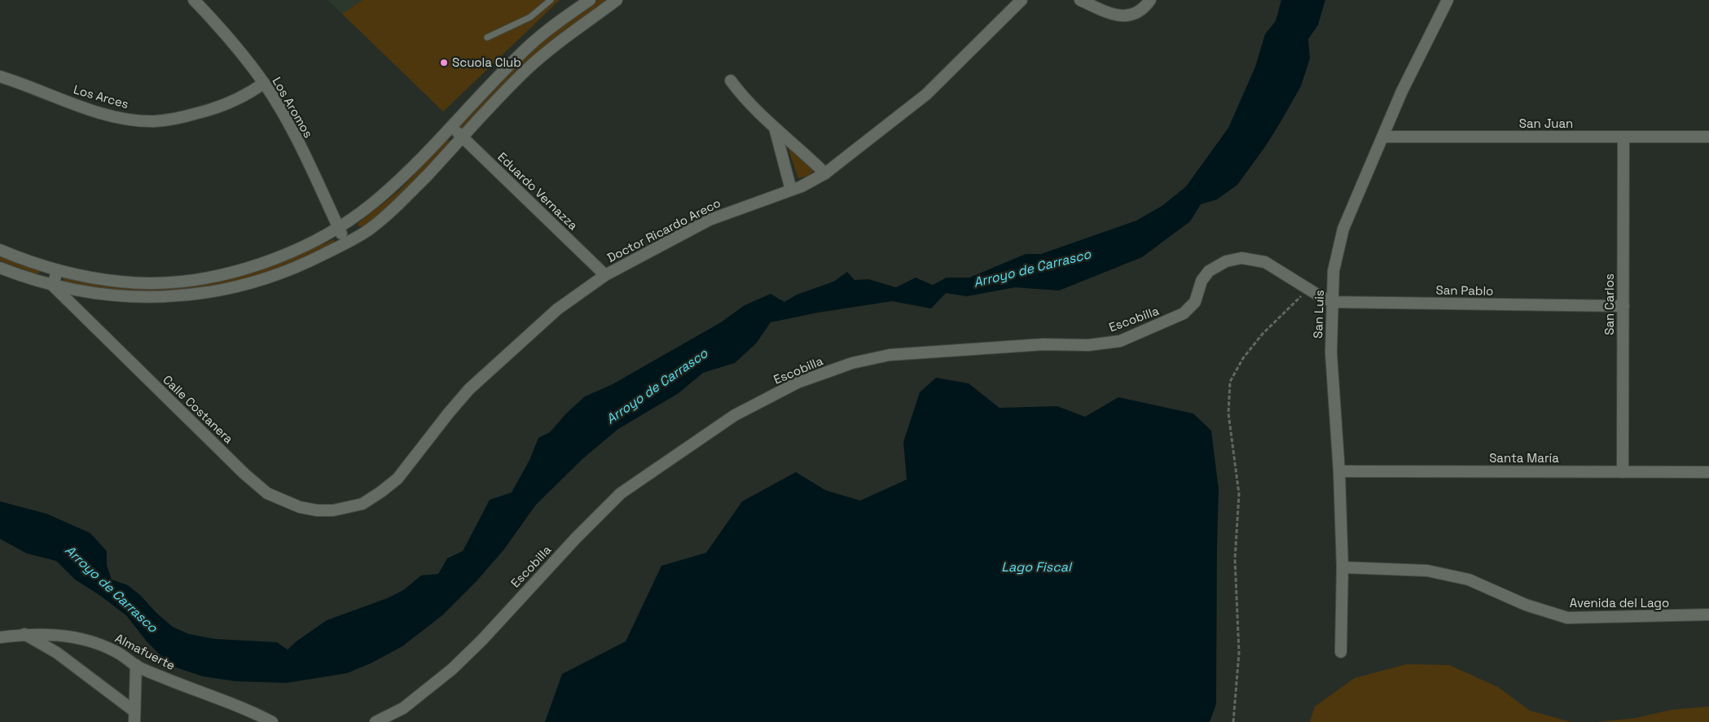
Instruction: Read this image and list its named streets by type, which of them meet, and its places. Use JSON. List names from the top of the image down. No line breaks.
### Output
{"streets":{"street":["Los Arces","Los Aromos","San Juan","Eduardo Vernazza","Doctor Ricardo Areco","San Pablo","San Carlos","San Luis","Escobilla","Calle Costanera","Santa María","Avenida del Lago","Almafuerte"]},"crossings":[["Los Arces","Los Aromos"],["San Juan","San Carlos"],["San Juan","San Luis"],["Eduardo Vernazza","Doctor Ricardo Areco"],["Doctor Ricardo Areco","Calle Costanera"],["San Pablo","San Carlos"],["San Pablo","San Luis"],["San Pablo","Escobilla"],["San Carlos","Santa María"],["San Luis","Santa María"],["San Luis","Avenida del Lago"]],"water":["Arroyo de Carrasco","Lago Fiscal"],"places":["Scuola Club"]}
